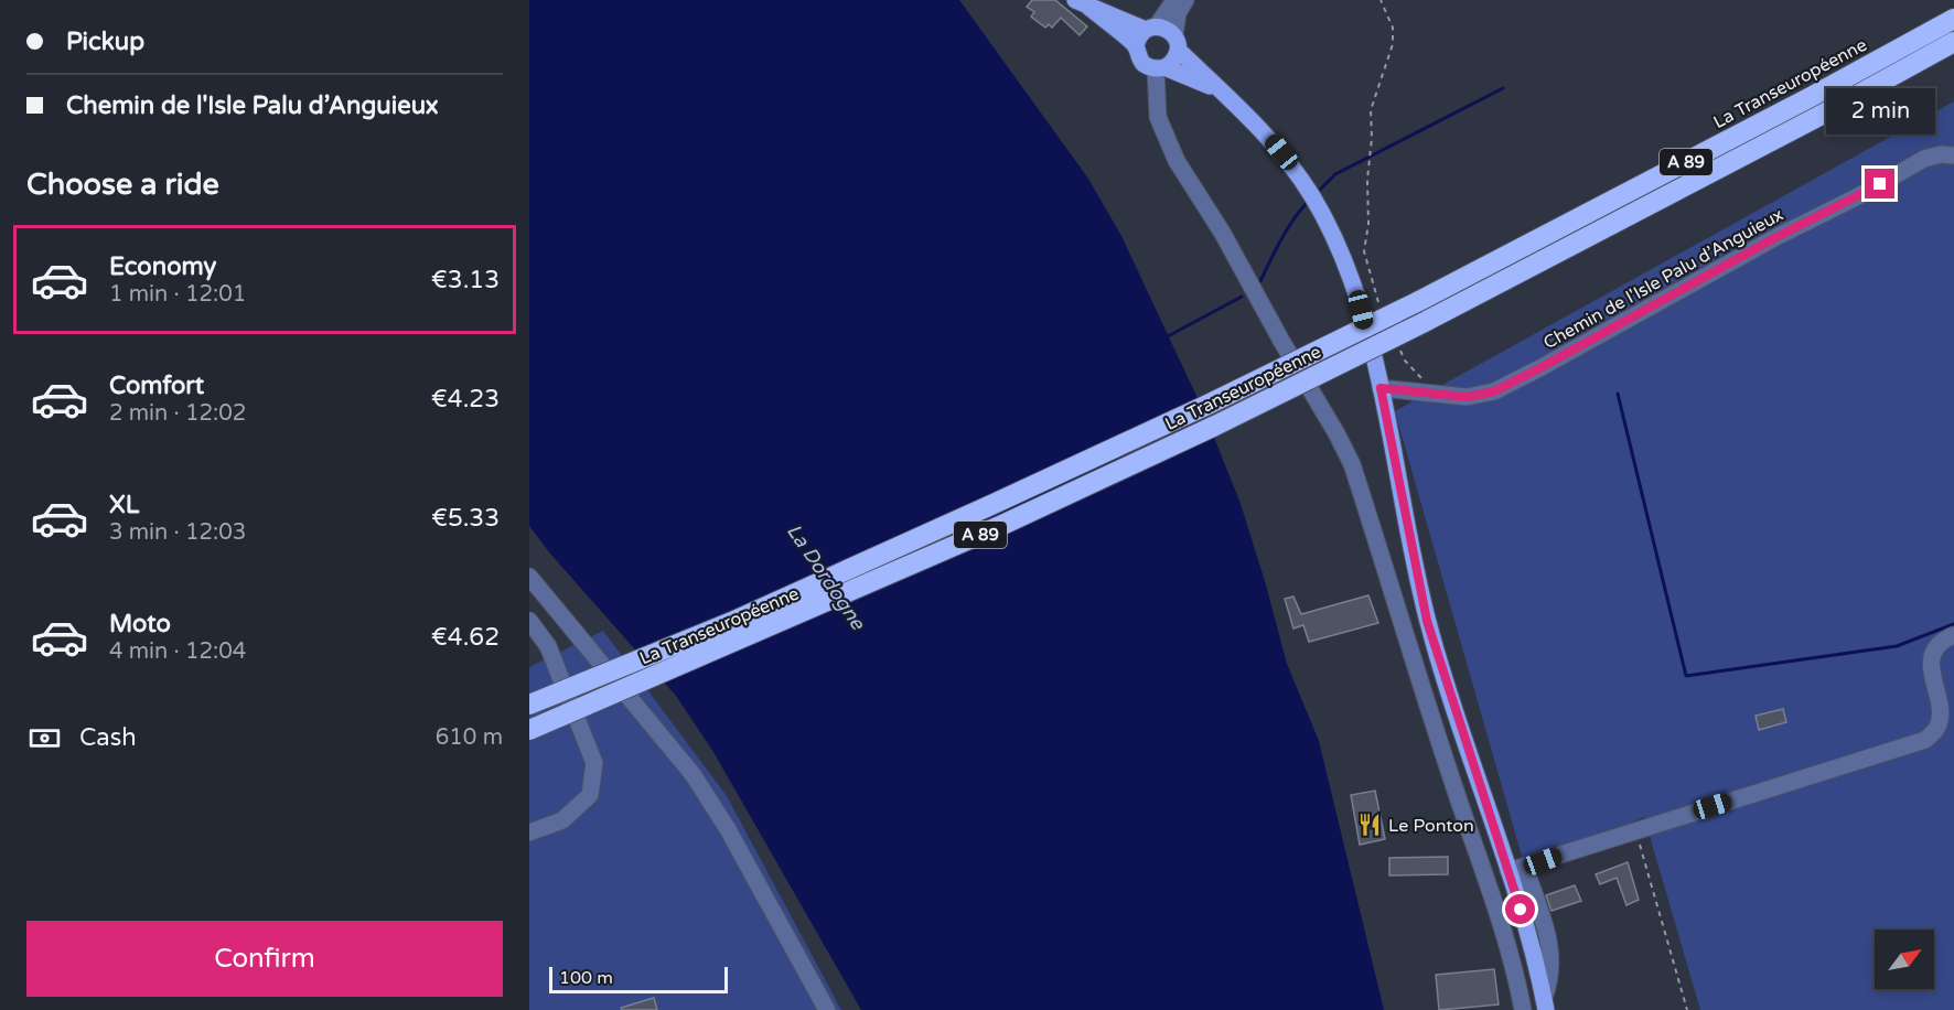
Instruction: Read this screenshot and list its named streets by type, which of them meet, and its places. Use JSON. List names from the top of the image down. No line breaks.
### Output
{"streets":{"highway":["La Transeuropéenne","A 89"],"street":["Chemin de l'Isle Palu d’Anguieux"]},"water":["La Dordogne"],"places":{"restaurant":["Le Ponton"]},"scale_bar":"100 m","north":"top right","page":{"banner":["Pickup","Chemin de l'Isle Palu d’Anguieux"],"bubble":"2 min","heading":"Choose a ride","list":[{"name":"Economy","note":"1 min · 12:01","value":"€3.13"},{"name":"Comfort","note":"2 min · 12:02","value":"€4.23"},{"name":"XL","note":"3 min · 12:03","value":"€5.33"},{"name":"Moto","note":"4 min · 12:04","value":"€4.62"}],"pay":["Cash","610 m"],"buttons":"Confirm","scale":"100 m"}}
